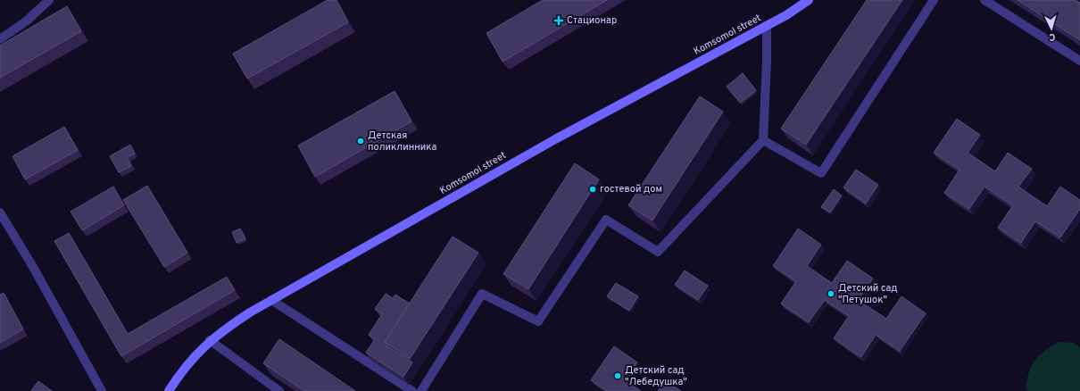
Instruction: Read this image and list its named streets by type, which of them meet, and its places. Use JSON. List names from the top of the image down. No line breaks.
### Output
{"streets":{"street":["Komsomol street"]},"places":{"health":["Стационар"],"other":["Детская поликлинника","гостевой дом","Детский сад \"Петушок\"","Детский сад \"Лебедушка\""]},"north":"bottom"}
